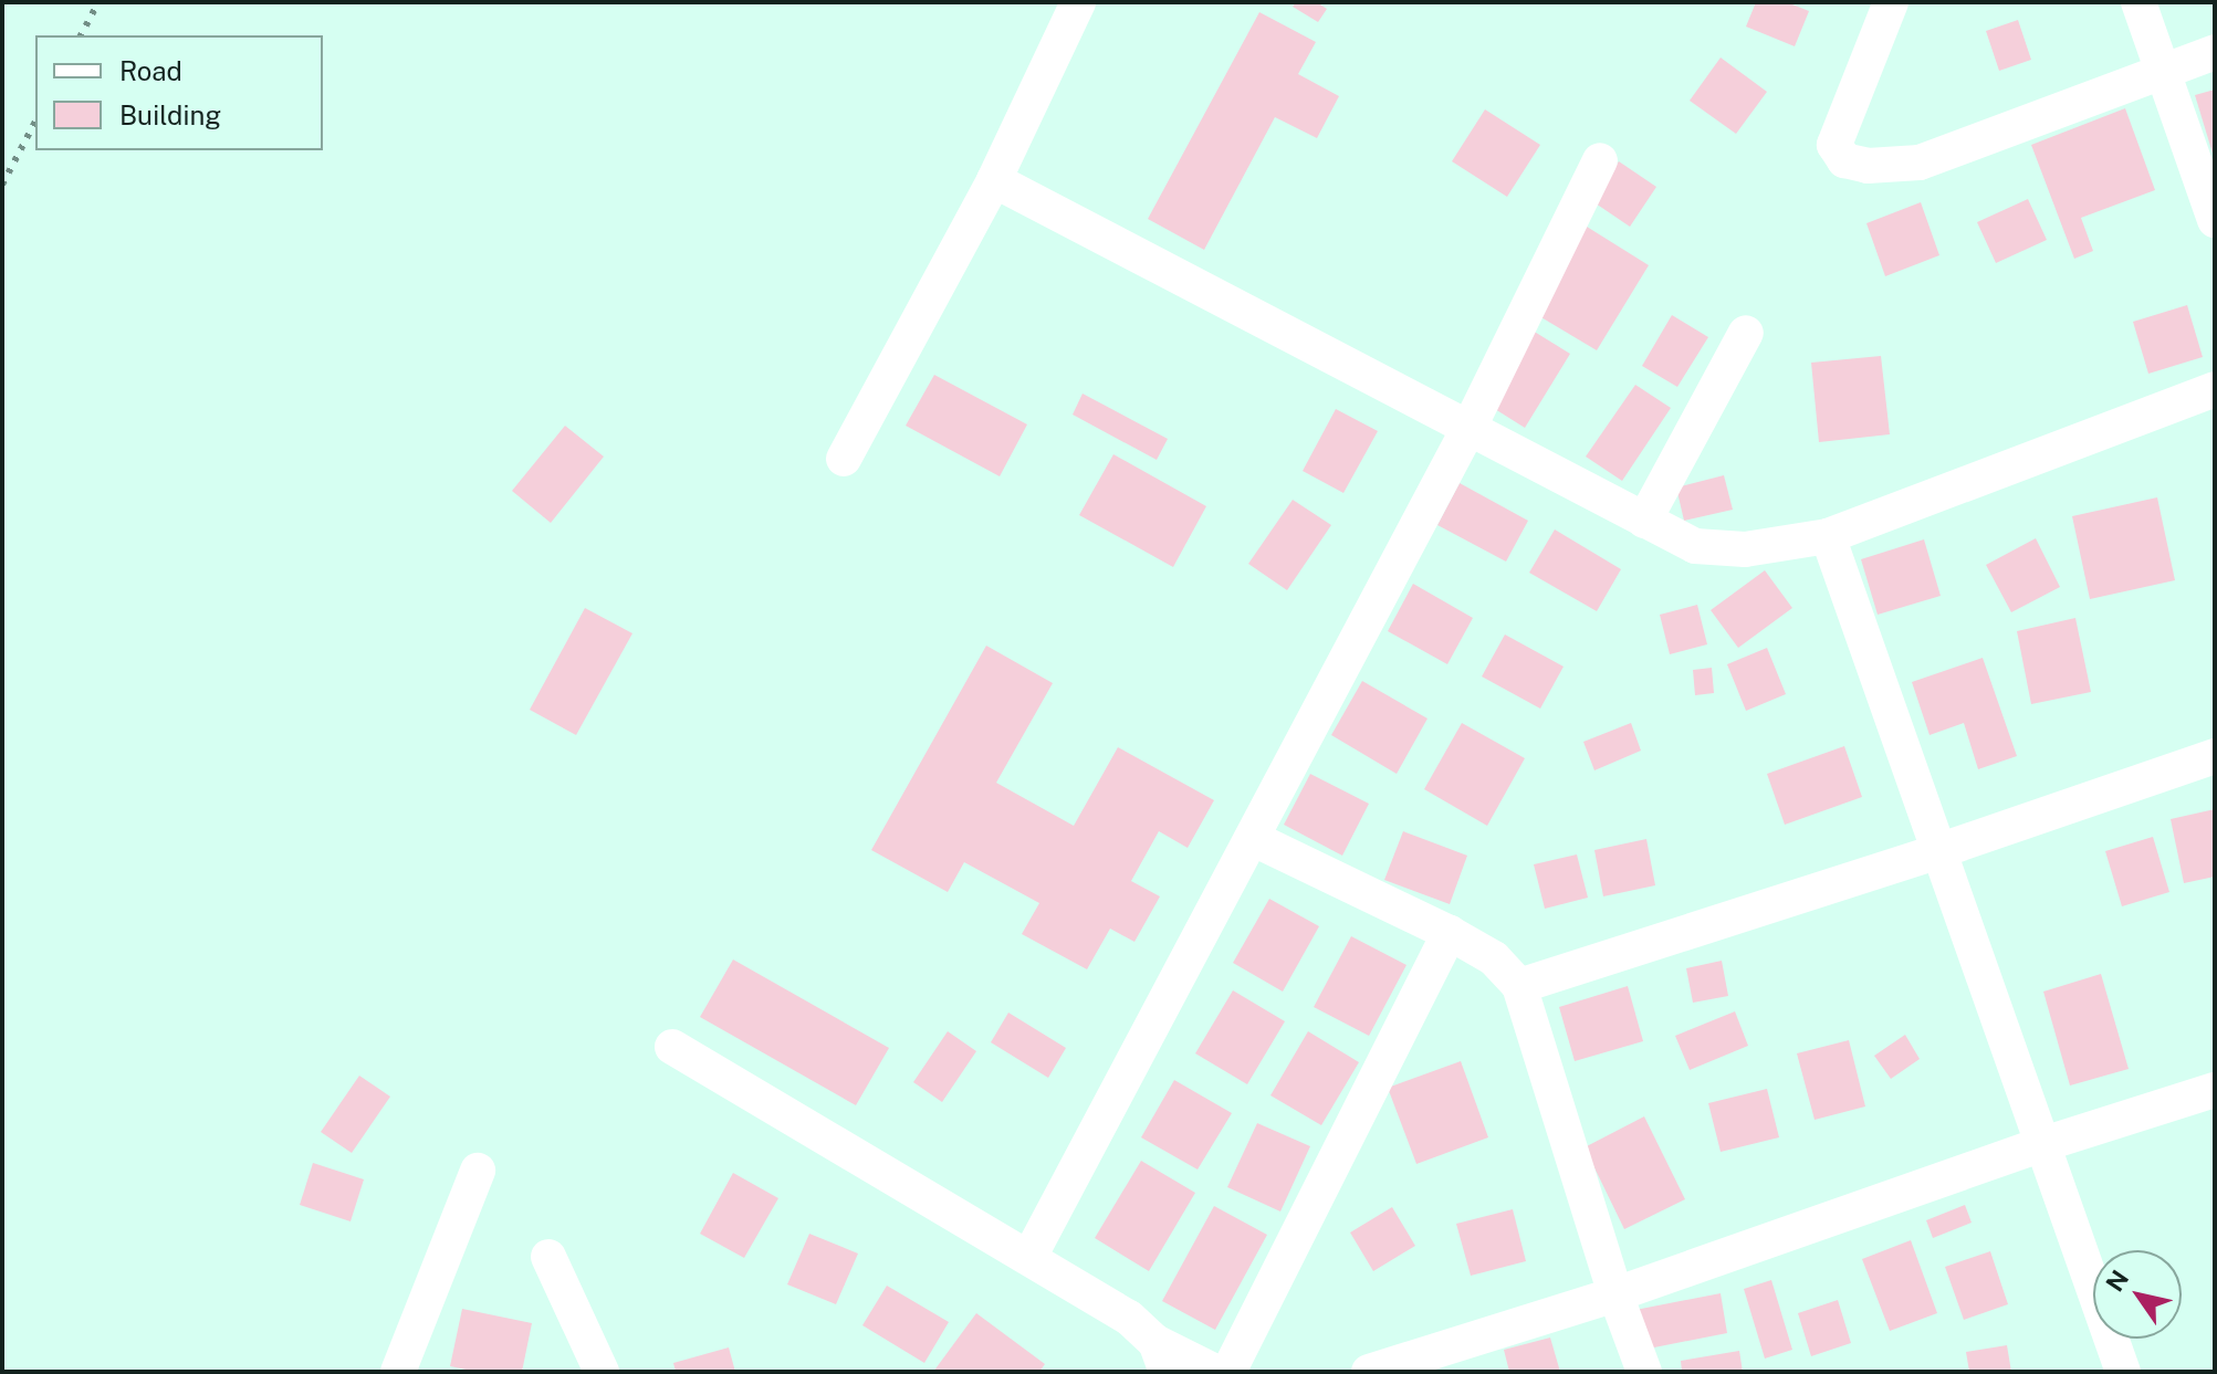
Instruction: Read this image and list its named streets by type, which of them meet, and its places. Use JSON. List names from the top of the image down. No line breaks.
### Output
{"legend":["Road","Building"],"north":"top left"}
